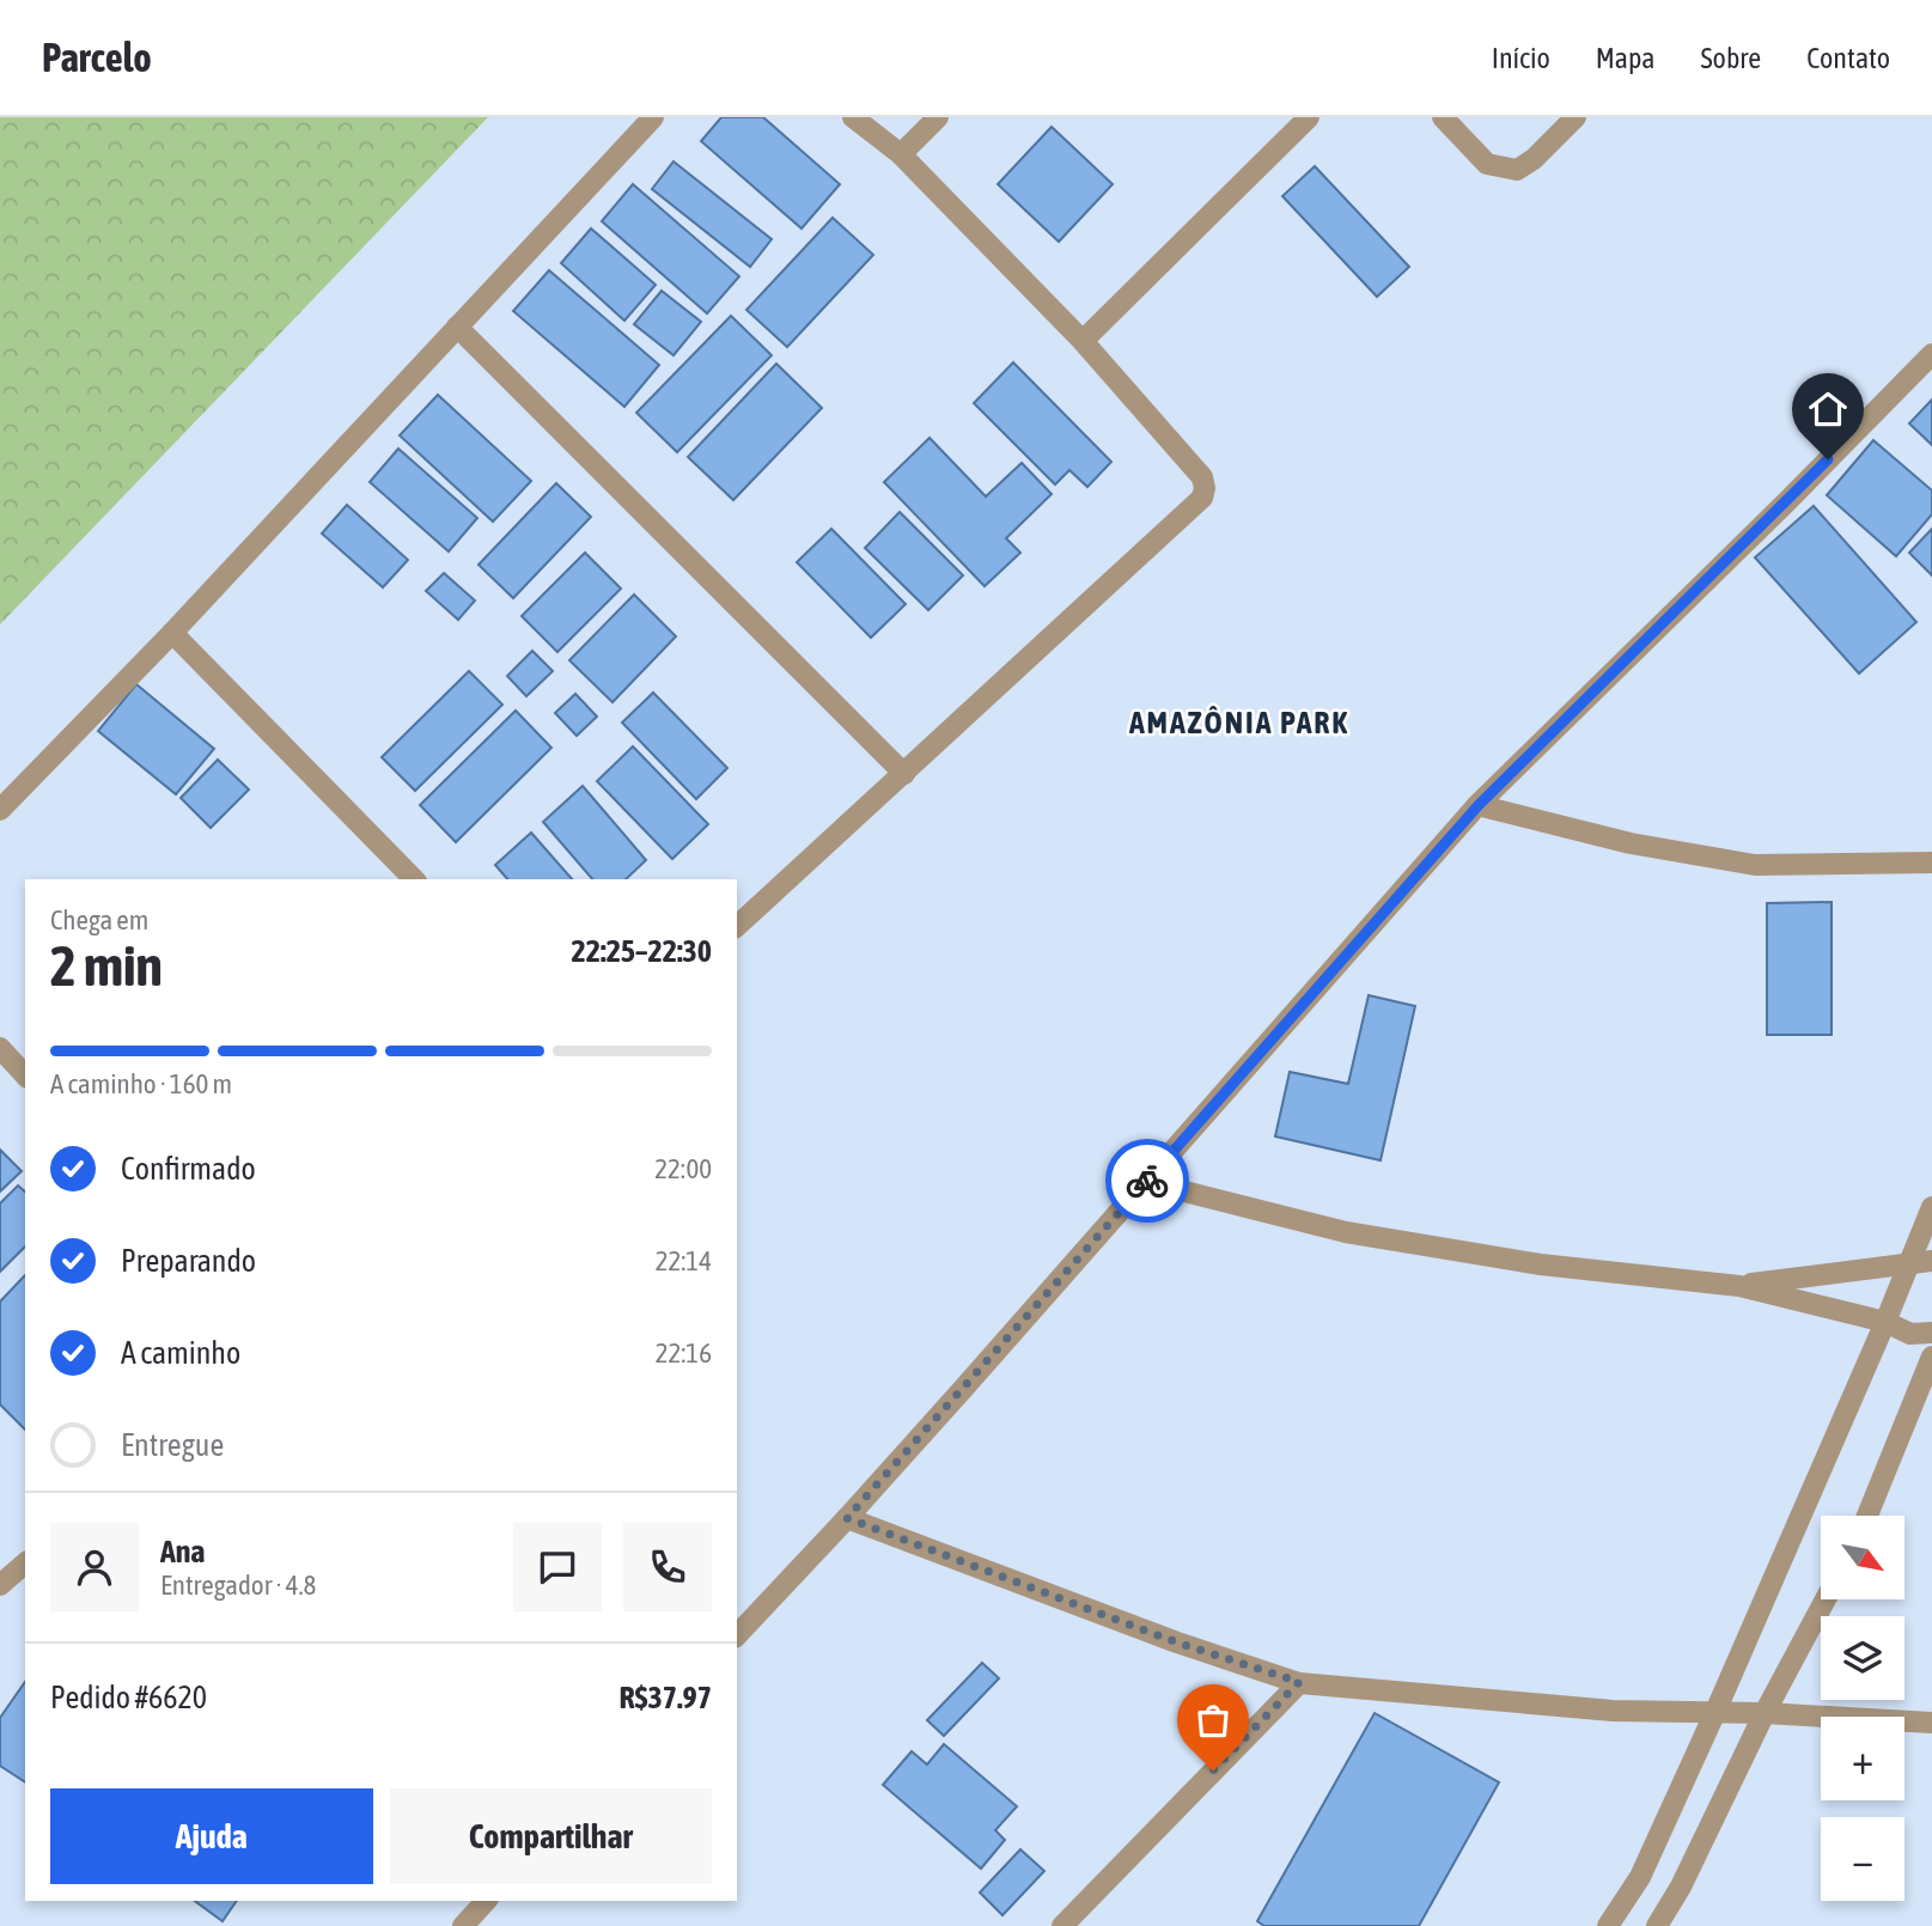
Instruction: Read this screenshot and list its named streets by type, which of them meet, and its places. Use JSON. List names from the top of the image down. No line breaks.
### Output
{"districts":["AMAZÔNIA PARK"],"north":"bottom right","page":{"header":"Parcelo","nav":["Início","Mapa","Sobre","Contato"],"heading":["2 min","Chega em","22:25–22:30"],"panel":["Ana","Entregador · 4.8","Pedido #6620","R$37.97"],"bar":"A caminho · 160 m","list":[["Confirmado","22:00"],["Preparando","22:14"],["A caminho","22:16"],"Entregue"],"map_buttons":["+","−"],"buttons":["Ajuda","Compartilhar"]}}
